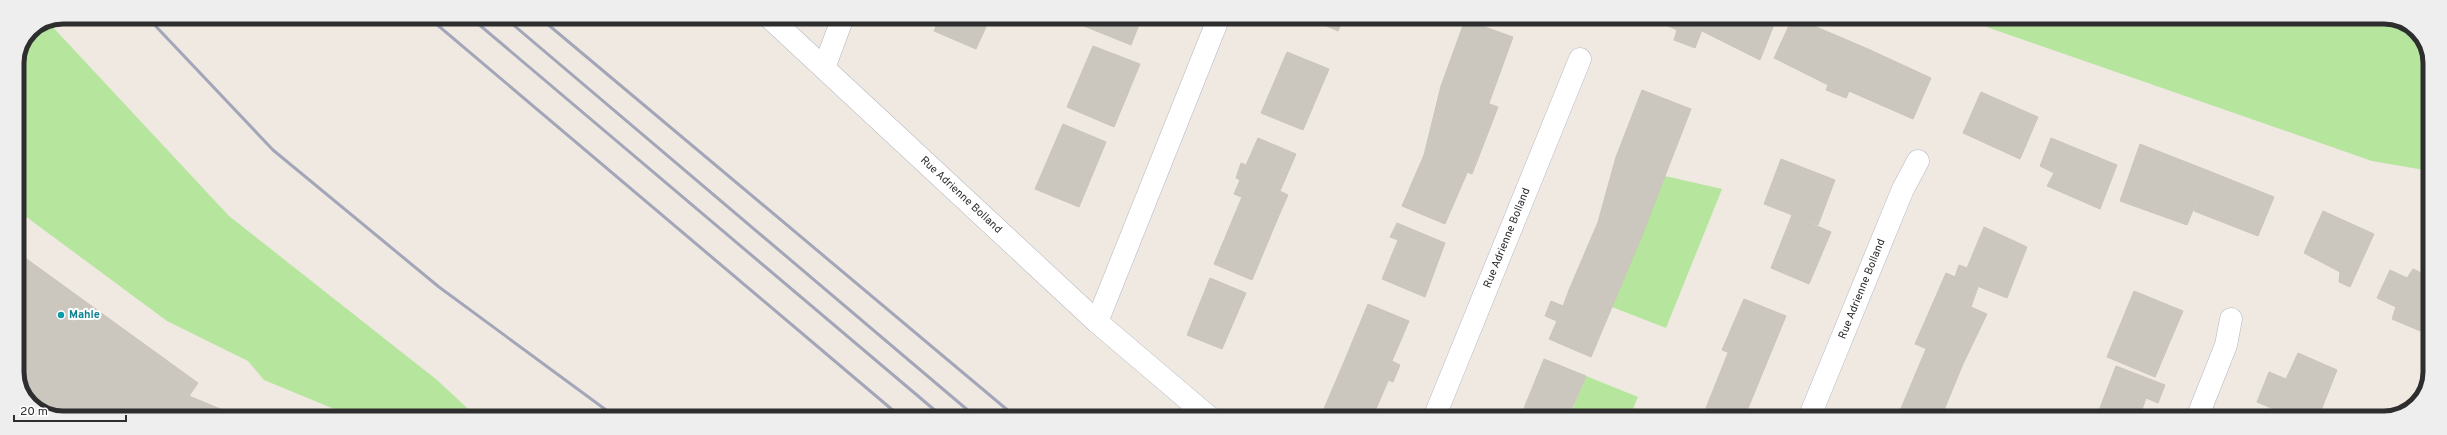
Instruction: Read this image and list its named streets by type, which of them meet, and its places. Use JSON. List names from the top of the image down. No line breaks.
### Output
{"streets":{"street":["Rue Adrienne Bolland"]},"places":["Mahle"],"scale_bar":"20 m"}
